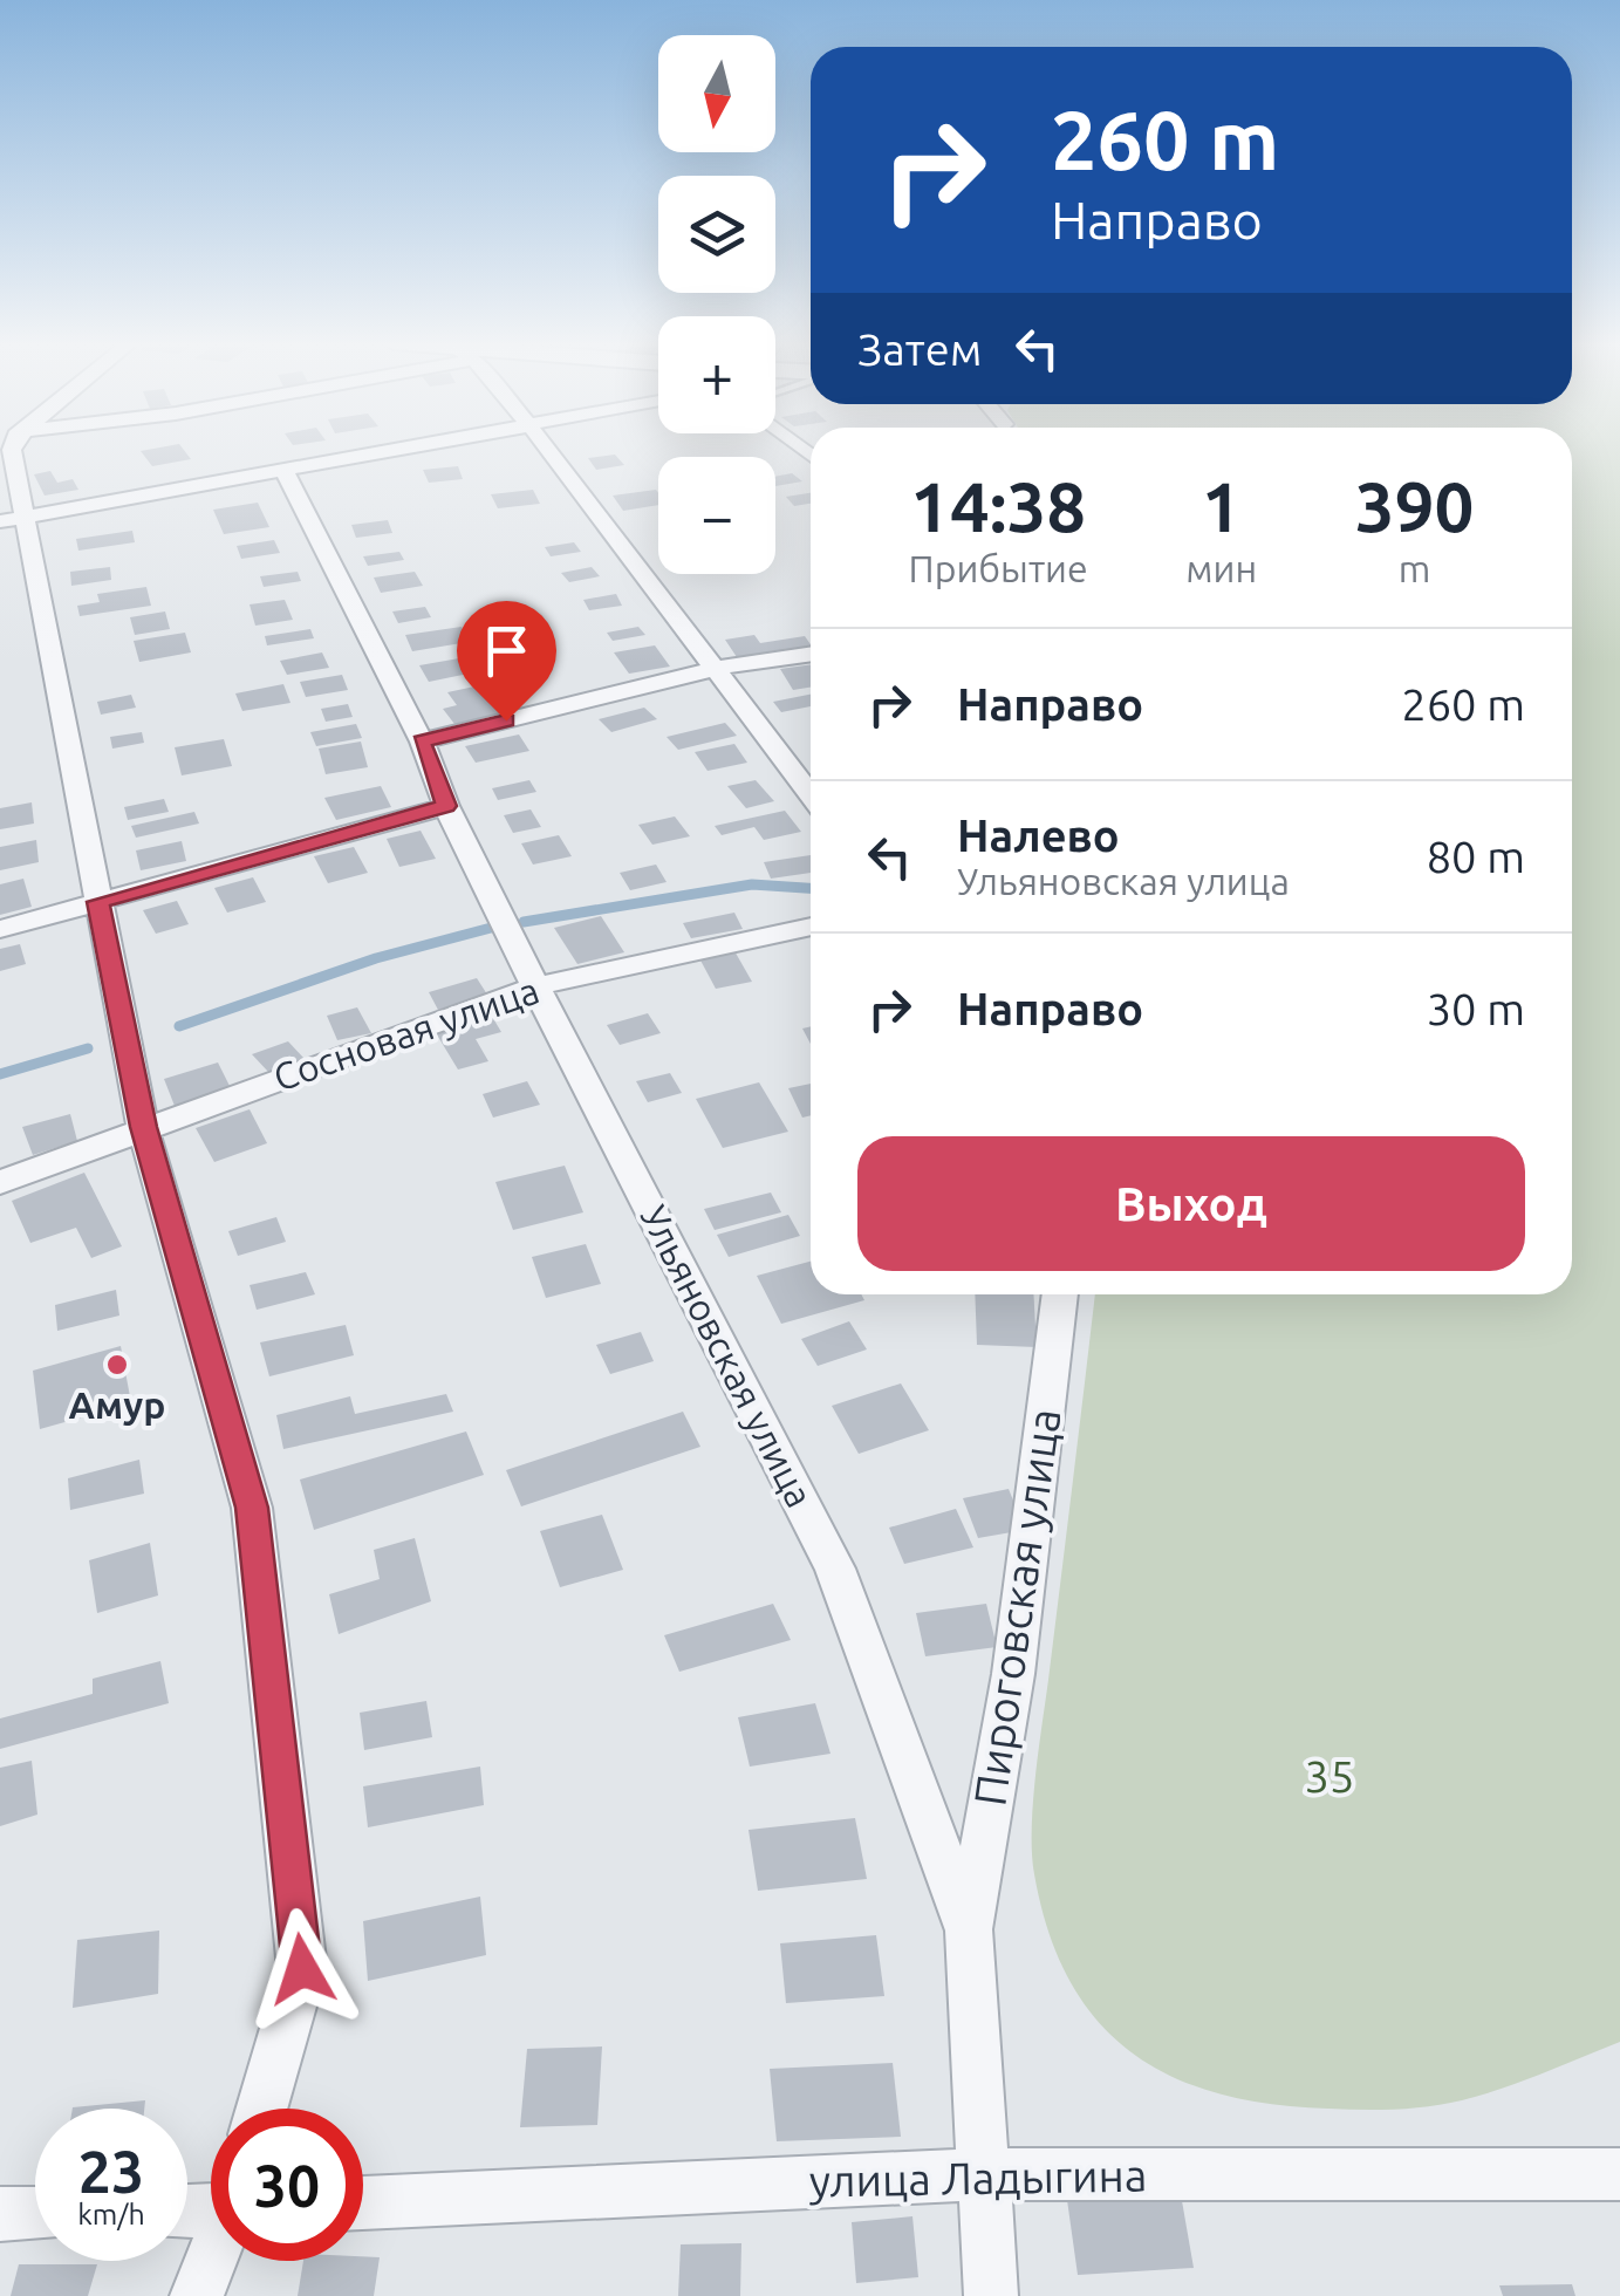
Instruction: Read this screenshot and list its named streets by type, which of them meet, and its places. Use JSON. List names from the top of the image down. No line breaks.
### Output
{"streets":{"street":["Сосновая улица","Ульяновская улица","Пироговская улица","улица Ладыгина"]},"crossings":[["Сосновая улица","Ульяновская улица"],["Ульяновская улица","Пироговская улица"],["Ульяновская улица","улица Ладыгина"]],"parks":["35"],"places":["Амур"],"north":"bottom","page":{"map_buttons":["+","−"],"turn":["260 m","Направо"],"then":"Затем","eta":["14:38","Прибытие","1","мин","390","m"],"list":[{"name":"Направо","value":"260 m"},{"name":"Налево","note":"Ульяновская улица","value":"80 m"},{"name":"Направо","value":"30 m"}],"buttons":"Выход","speed":"23 km/h","limit":"30"}}
